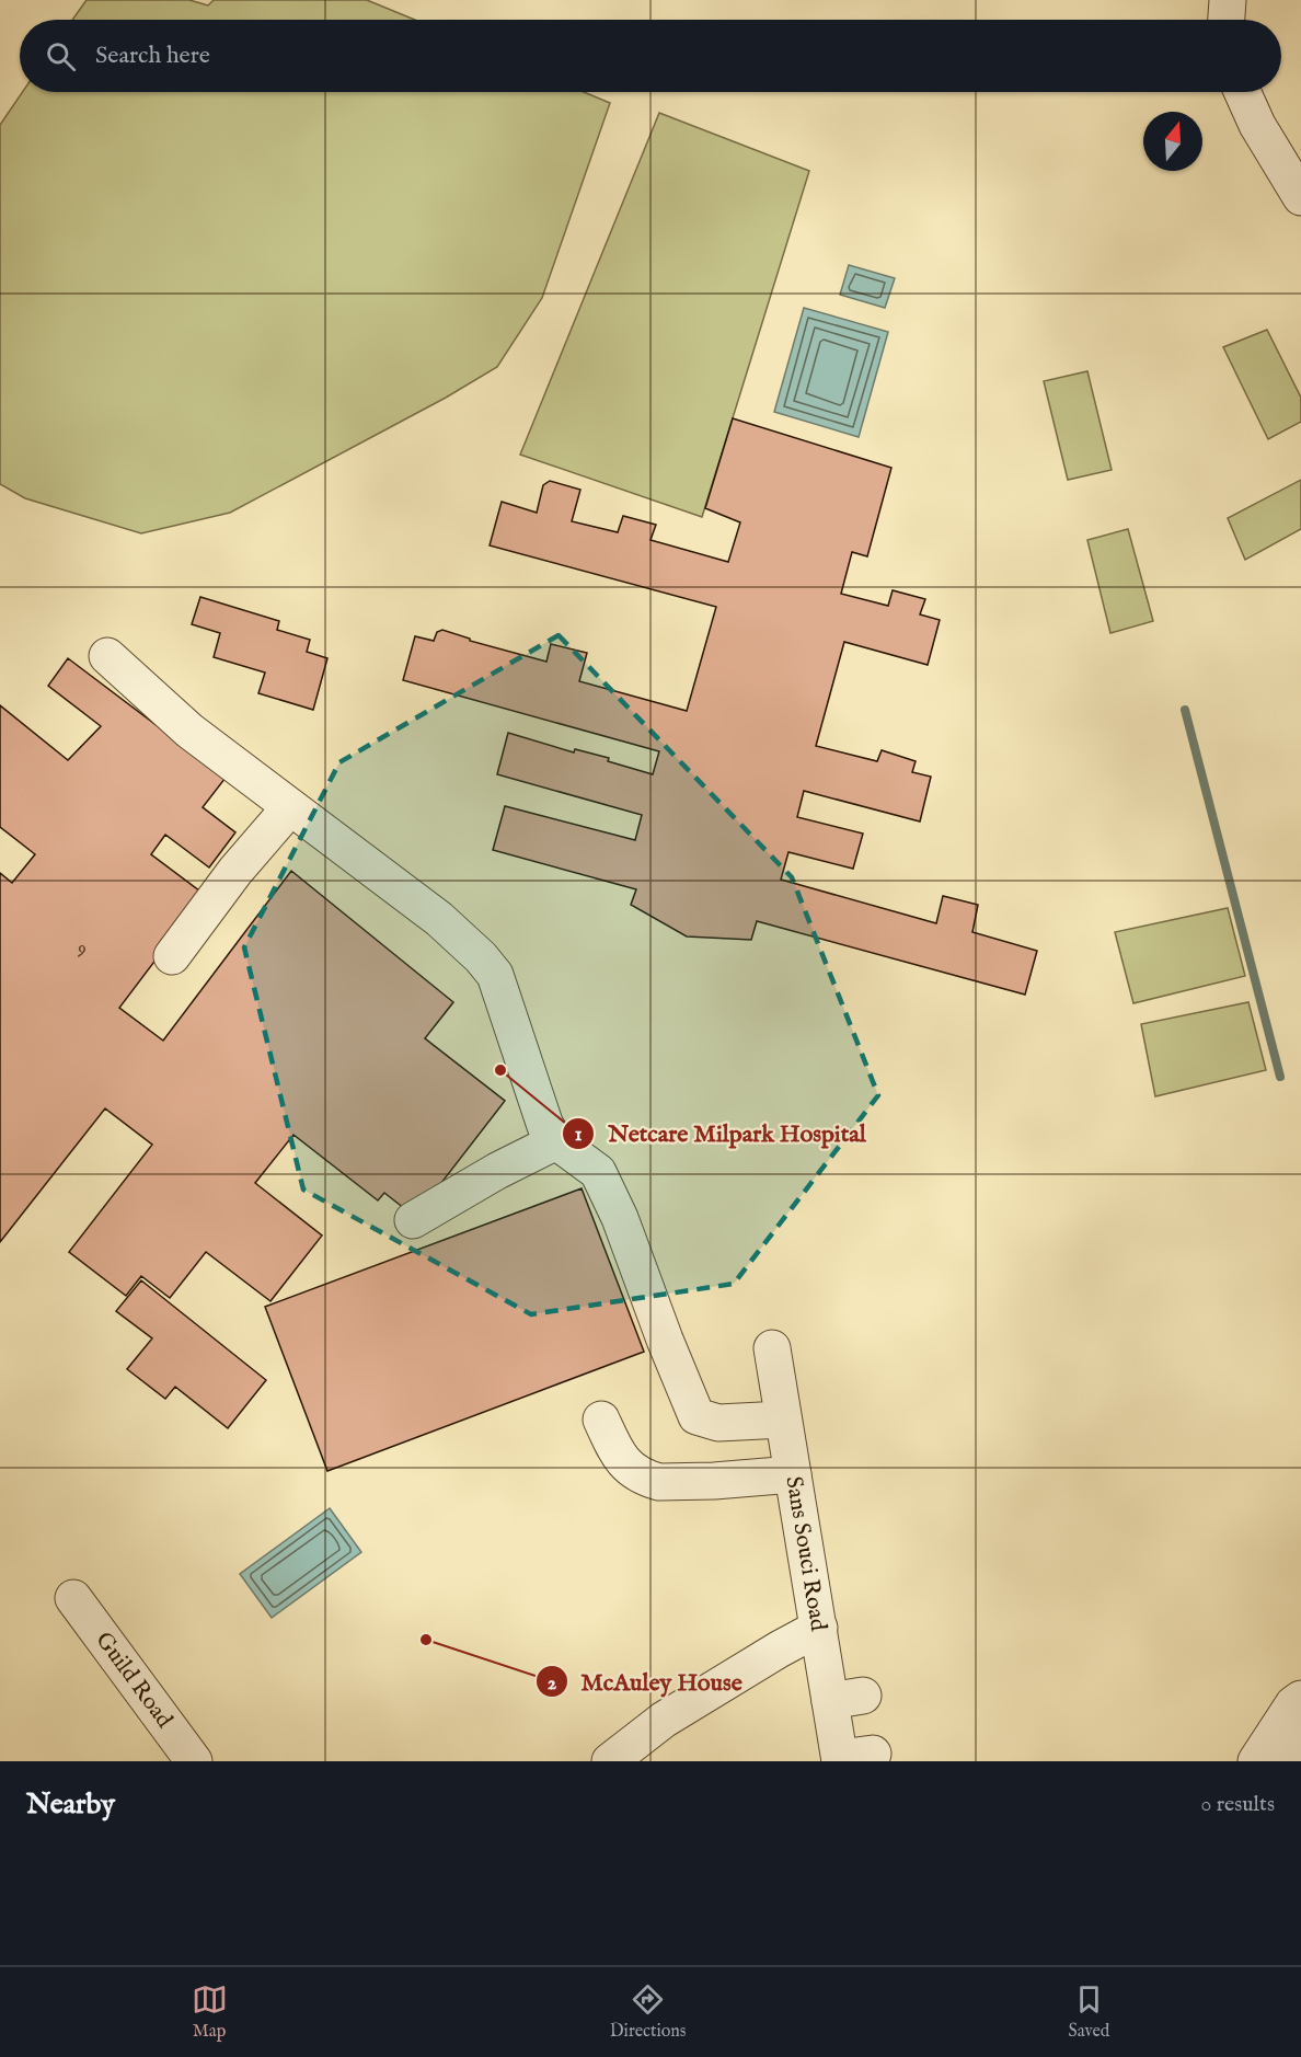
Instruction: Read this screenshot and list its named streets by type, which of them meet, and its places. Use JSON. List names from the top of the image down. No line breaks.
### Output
{"streets":{"street":["Sans Souci Road","Guild Road"]},"places":["Netcare Milpark Hospital","McAuley House"],"house_numbers":["9"],"north":"top","page":{"search":"Search here","heading":["Nearby","0 results"],"nav":["Map","Directions","Saved"]}}
